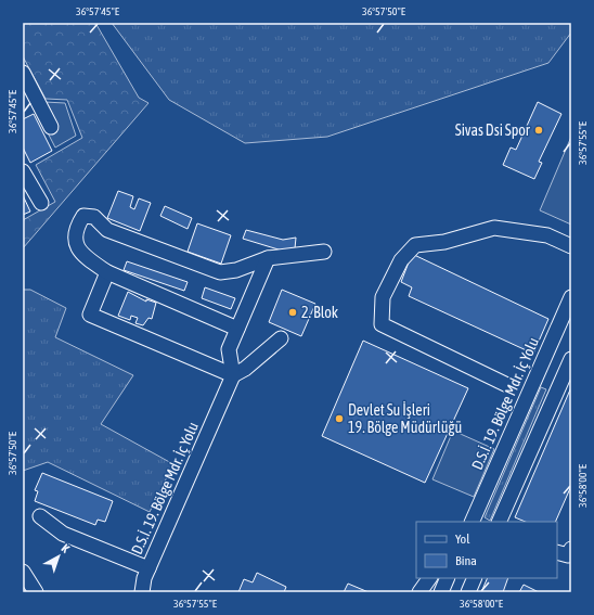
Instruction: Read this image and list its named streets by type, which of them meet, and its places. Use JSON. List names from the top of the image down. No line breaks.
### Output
{"streets":{"street":["D.S.İ. 19. Bölge Mdr. İç Yolu"]},"places":["Sivas Dsi Spor","2. Blok","Devlet Su İşleri 19. Bölge Müdürlüğü"],"legend":["Yol","Bina"],"north":"top right","coordinates":["36°57'45\"E","36°57'50\"E","36°57'55\"E","36°58'00\"E"]}
